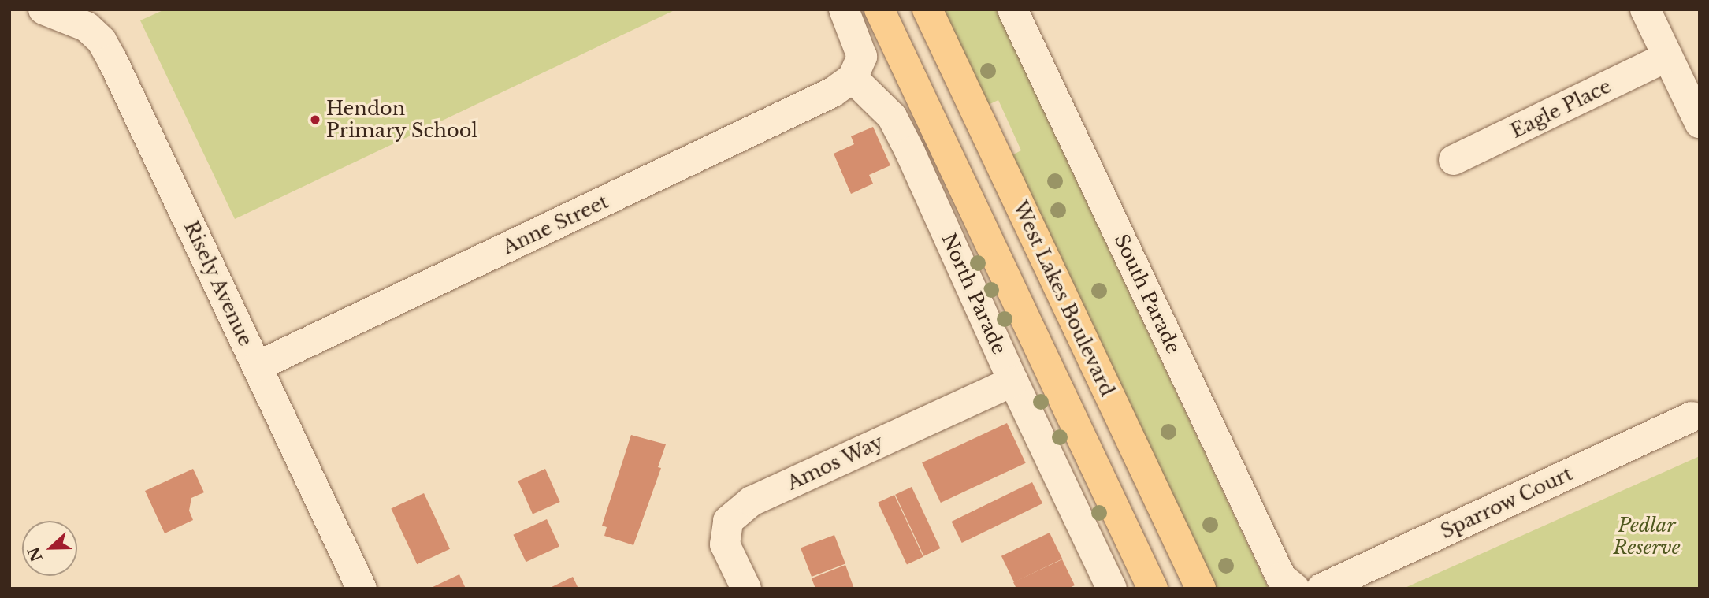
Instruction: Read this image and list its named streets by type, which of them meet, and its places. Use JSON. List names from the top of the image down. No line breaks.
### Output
{"streets":{"main road":["West Lakes Boulevard"],"street":["Eagle Place","Anne Street","Risely Avenue","North Parade","South Parade","Amos Way","Sparrow Court"]},"crossings":[["Anne Street","Risely Avenue"],["Anne Street","North Parade"],["North Parade","Amos Way"]],"parks":["Pedlar Reserve"],"places":["Hendon Primary School"],"north":"left"}
